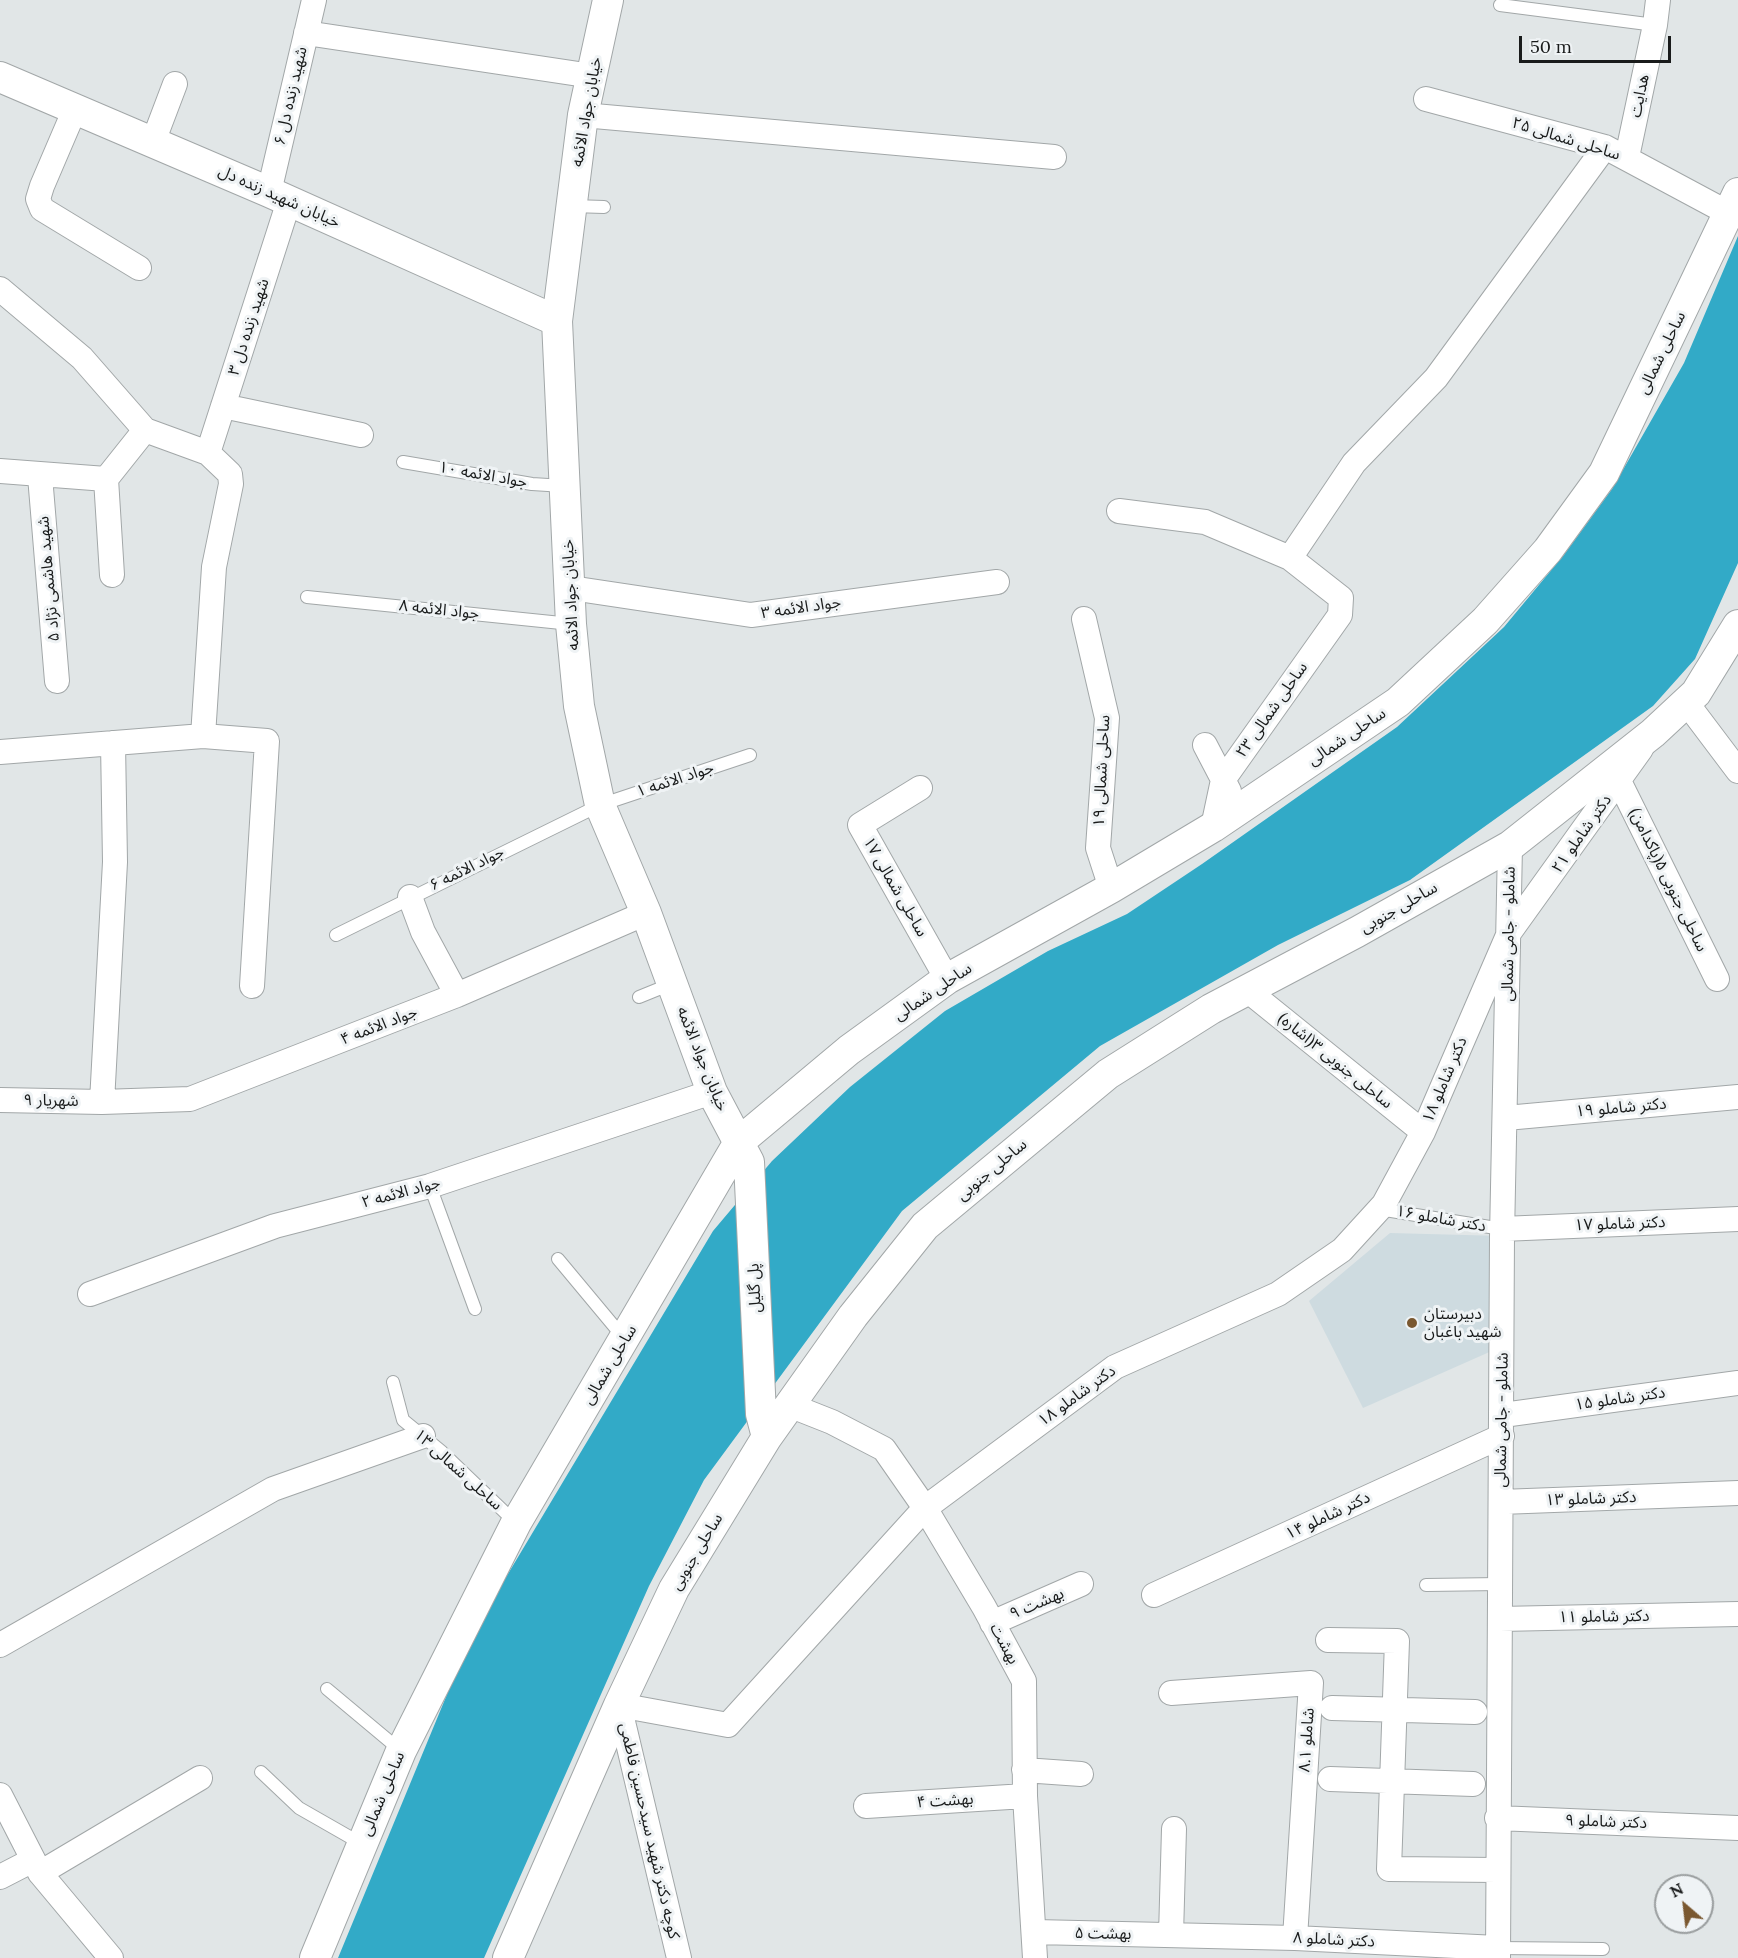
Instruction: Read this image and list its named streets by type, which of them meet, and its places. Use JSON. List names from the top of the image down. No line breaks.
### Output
{"streets":{"street":["شهید زنده دل ۶","هدایت","خیابان جواد الائمه","ساحلی شمالی ۲۵","خیابان شهید زنده دل","شهید زنده دل ۳","ساحلی شمالی","شهید هاشمی نژاد ۵","جواد الائمه ۳","ساحلی شمالی ۲۳","ساحلی شمالی ۱۹","دکتر شاملو ۲۱","ساحلی جنوبی ۵(پاکدامن)","ساحلی شمالی ۱۷","ساحلی جنوبی","شاملو - جامی شمالی","جواد الائمه ۴","ساحلی جنوبی ۳(اشاره)","دکتر شاملو ۱۸","شهریار ۹","دکتر شاملو ۱۹","جواد الائمه ۲","دکتر شاملو ۱۷","پل گلیل","دکتر شاملو ۱۵","دکتر شاملو ۱۳","دکتر شاملو ۱۴","بهشت ۹","دکتر شاملو ۱۱","بهشت","شاملو ۸.۱","بهشت ۴","دکتر شاملو ۹","کوچه دکتر شهید سیدحسین فاطمی","بهشت ۵","دکتر شاملو ۸"],"lane":["جواد الائمه ۱۰","جواد الائمه ۸","جواد الائمه ۱","جواد الائمه ۶","دکتر شاملو ۱۶","ساحلی شمالی ۱۳"]},"crossings":[["شهید زنده دل ۶","خیابان شهید زنده دل"],["شهید زنده دل ۶","شهید زنده دل ۳"],["هدایت","ساحلی شمالی ۲۵"],["خیابان جواد الائمه","خیابان شهید زنده دل"],["خیابان جواد الائمه","ساحلی شمالی"],["خیابان جواد الائمه","جواد الائمه ۱۰"],["خیابان جواد الائمه","جواد الائمه ۳"],["خیابان جواد الائمه","جواد الائمه ۸"],["خیابان جواد الائمه","جواد الائمه ۱"],["خیابان جواد الائمه","جواد الائمه ۶"],["خیابان جواد الائمه","جواد الائمه ۴"],["خیابان جواد الائمه","جواد الائمه ۲"],["خیابان جواد الائمه","پل گلیل"],["ساحلی شمالی ۲۵","ساحلی شمالی"],["خیابان شهید زنده دل","شهید زنده دل ۳"],["ساحلی شمالی","ساحلی شمالی ۲۳"],["ساحلی شمالی","ساحلی شمالی ۱۹"],["ساحلی شمالی","ساحلی شمالی ۱۷"],["ساحلی شمالی","پل گلیل"],["ساحلی شمالی","ساحلی شمالی ۱۳"],["جواد الائمه ۱","جواد الائمه ۶"],["دکتر شاملو ۲۱","ساحلی جنوبی ۵(پاکدامن)"],["دکتر شاملو ۲۱","ساحلی جنوبی"],["دکتر شاملو ۲۱","شاملو - جامی شمالی"],["دکتر شاملو ۲۱","دکتر شاملو ۱۸"],["ساحلی جنوبی","شاملو - جامی شمالی"],["ساحلی جنوبی","ساحلی جنوبی ۳(اشاره)"],["ساحلی جنوبی","دکتر شاملو ۱۸"],["ساحلی جنوبی","پل گلیل"],["ساحلی جنوبی","بهشت"],["ساحلی جنوبی","کوچه دکتر شهید سیدحسین فاطمی"],["شاملو - جامی شمالی","دکتر شاملو ۱۸"],["شاملو - جامی شمالی","دکتر شاملو ۱۹"],["شاملو - جامی شمالی","دکتر شاملو ۱۶"],["شاملو - جامی شمالی","دکتر شاملو ۱۷"],["شاملو - جامی شمالی","دکتر شاملو ۱۵"],["شاملو - جامی شمالی","دکتر شاملو ۱۳"],["شاملو - جامی شمالی","دکتر شاملو ۱۴"],["شاملو - جامی شمالی","دکتر شاملو ۱۱"],["شاملو - جامی شمالی","دکتر شاملو ۹"],["شاملو - جامی شمالی","دکتر شاملو ۸"],["جواد الائمه ۴","شهریار ۹"],["ساحلی جنوبی ۳(اشاره)","دکتر شاملو ۱۸"],["دکتر شاملو ۱۸","دکتر شاملو ۱۶"],["دکتر شاملو ۱۸","بهشت"],["دکتر شاملو ۱۸","کوچه دکتر شهید سیدحسین فاطمی"],["دکتر شاملو ۱۶","دکتر شاملو ۱۷"],["دکتر شاملو ۱۵","دکتر شاملو ۱۴"],["بهشت ۹","بهشت"],["بهشت","بهشت ۴"],["بهشت","بهشت ۵"],["شاملو ۸.۱","دکتر شاملو ۸"],["بهشت ۵","دکتر شاملو ۸"]],"places":["دبیرستان شهید باغبان"],"scale_bar":"50 m","north":"top left"}
